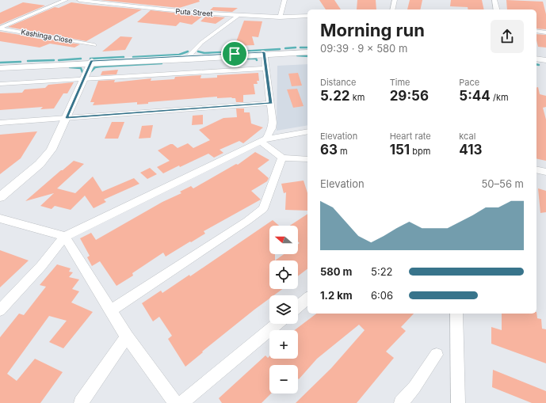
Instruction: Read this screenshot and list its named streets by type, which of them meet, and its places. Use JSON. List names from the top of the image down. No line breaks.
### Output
{"streets":{"street":["Puta Street","Kashinga Close"]},"north":"left","page":{"heading":["Morning run","09:39 · 9 × 580 m"],"stats":[["Distance","5.22 km"],["Time","29:56"],["Pace","5:44 /km"],["Elevation","63 m"],["Heart rate","151 bpm"],["kcal","413"]],"chart":["Elevation","50–56 m"],"map_buttons":["+","−"],"list":[{"name":"580 m","note":"5:22"},{"name":"1.2 km","note":"6:06"}]}}
